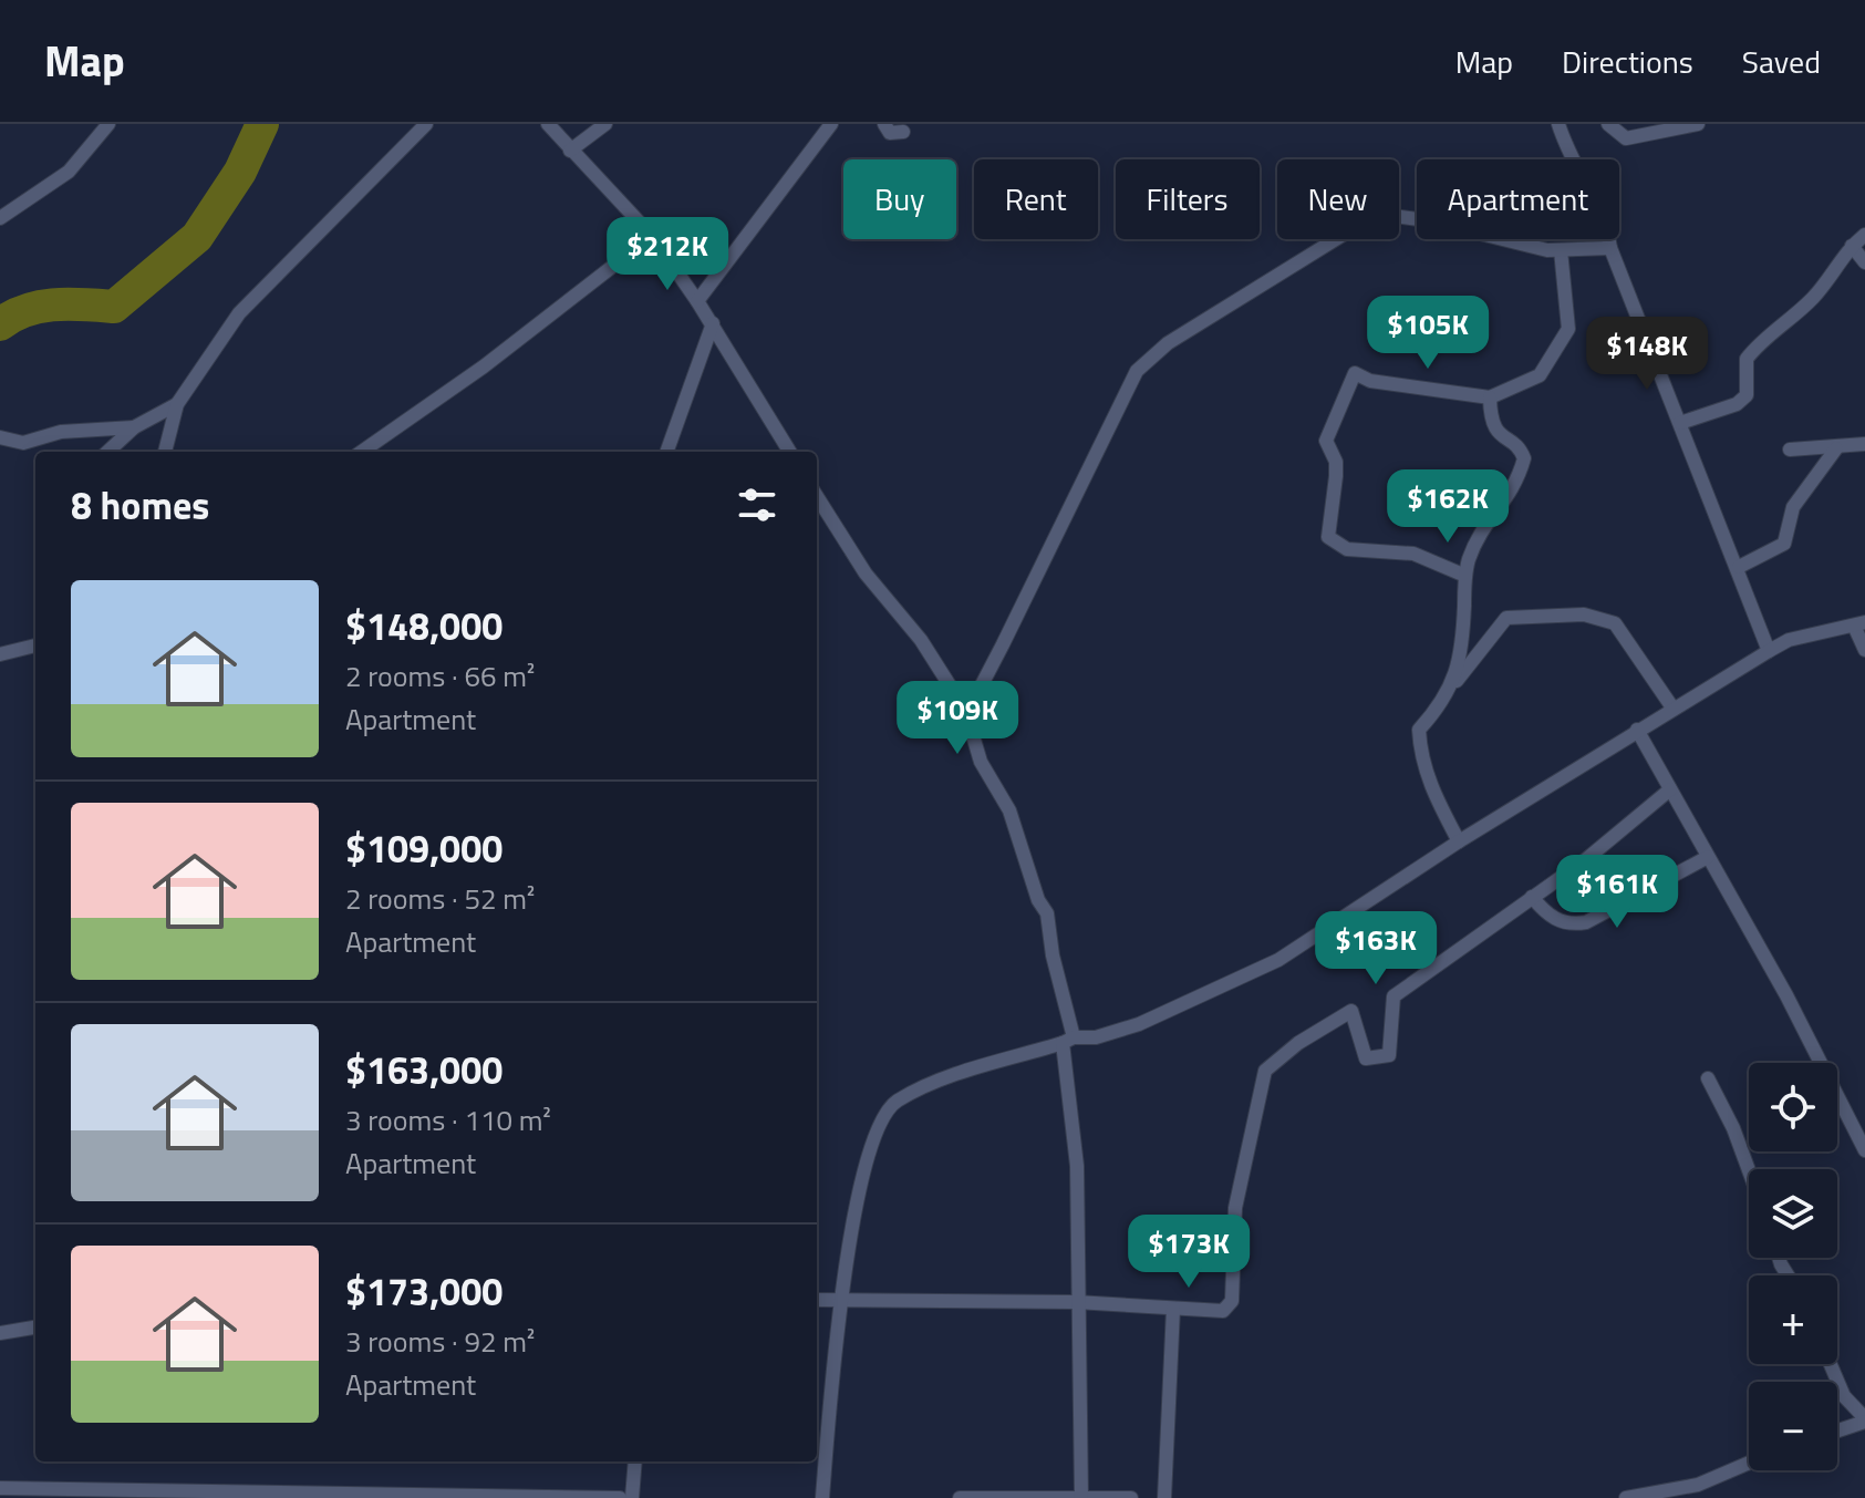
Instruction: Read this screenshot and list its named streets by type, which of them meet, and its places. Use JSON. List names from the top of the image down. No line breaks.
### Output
{"page":{"header":"Map","nav":["Map","Directions","Saved"],"chip":["Buy","Rent","Filters","New","Apartment"],"price":["$212K","$105K","$148K","$162K","$109K","$161K","$163K","$173K"],"heading":"8 homes","list":[{"name":"$148,000","note":"2 rooms · 66 m² · Apartment"},{"name":"$109,000","note":"2 rooms · 52 m² · Apartment"},{"name":"$163,000","note":"3 rooms · 110 m² · Apartment"},{"name":"$173,000","note":"3 rooms · 92 m² · Apartment"}],"map_buttons":["+","−"]}}
